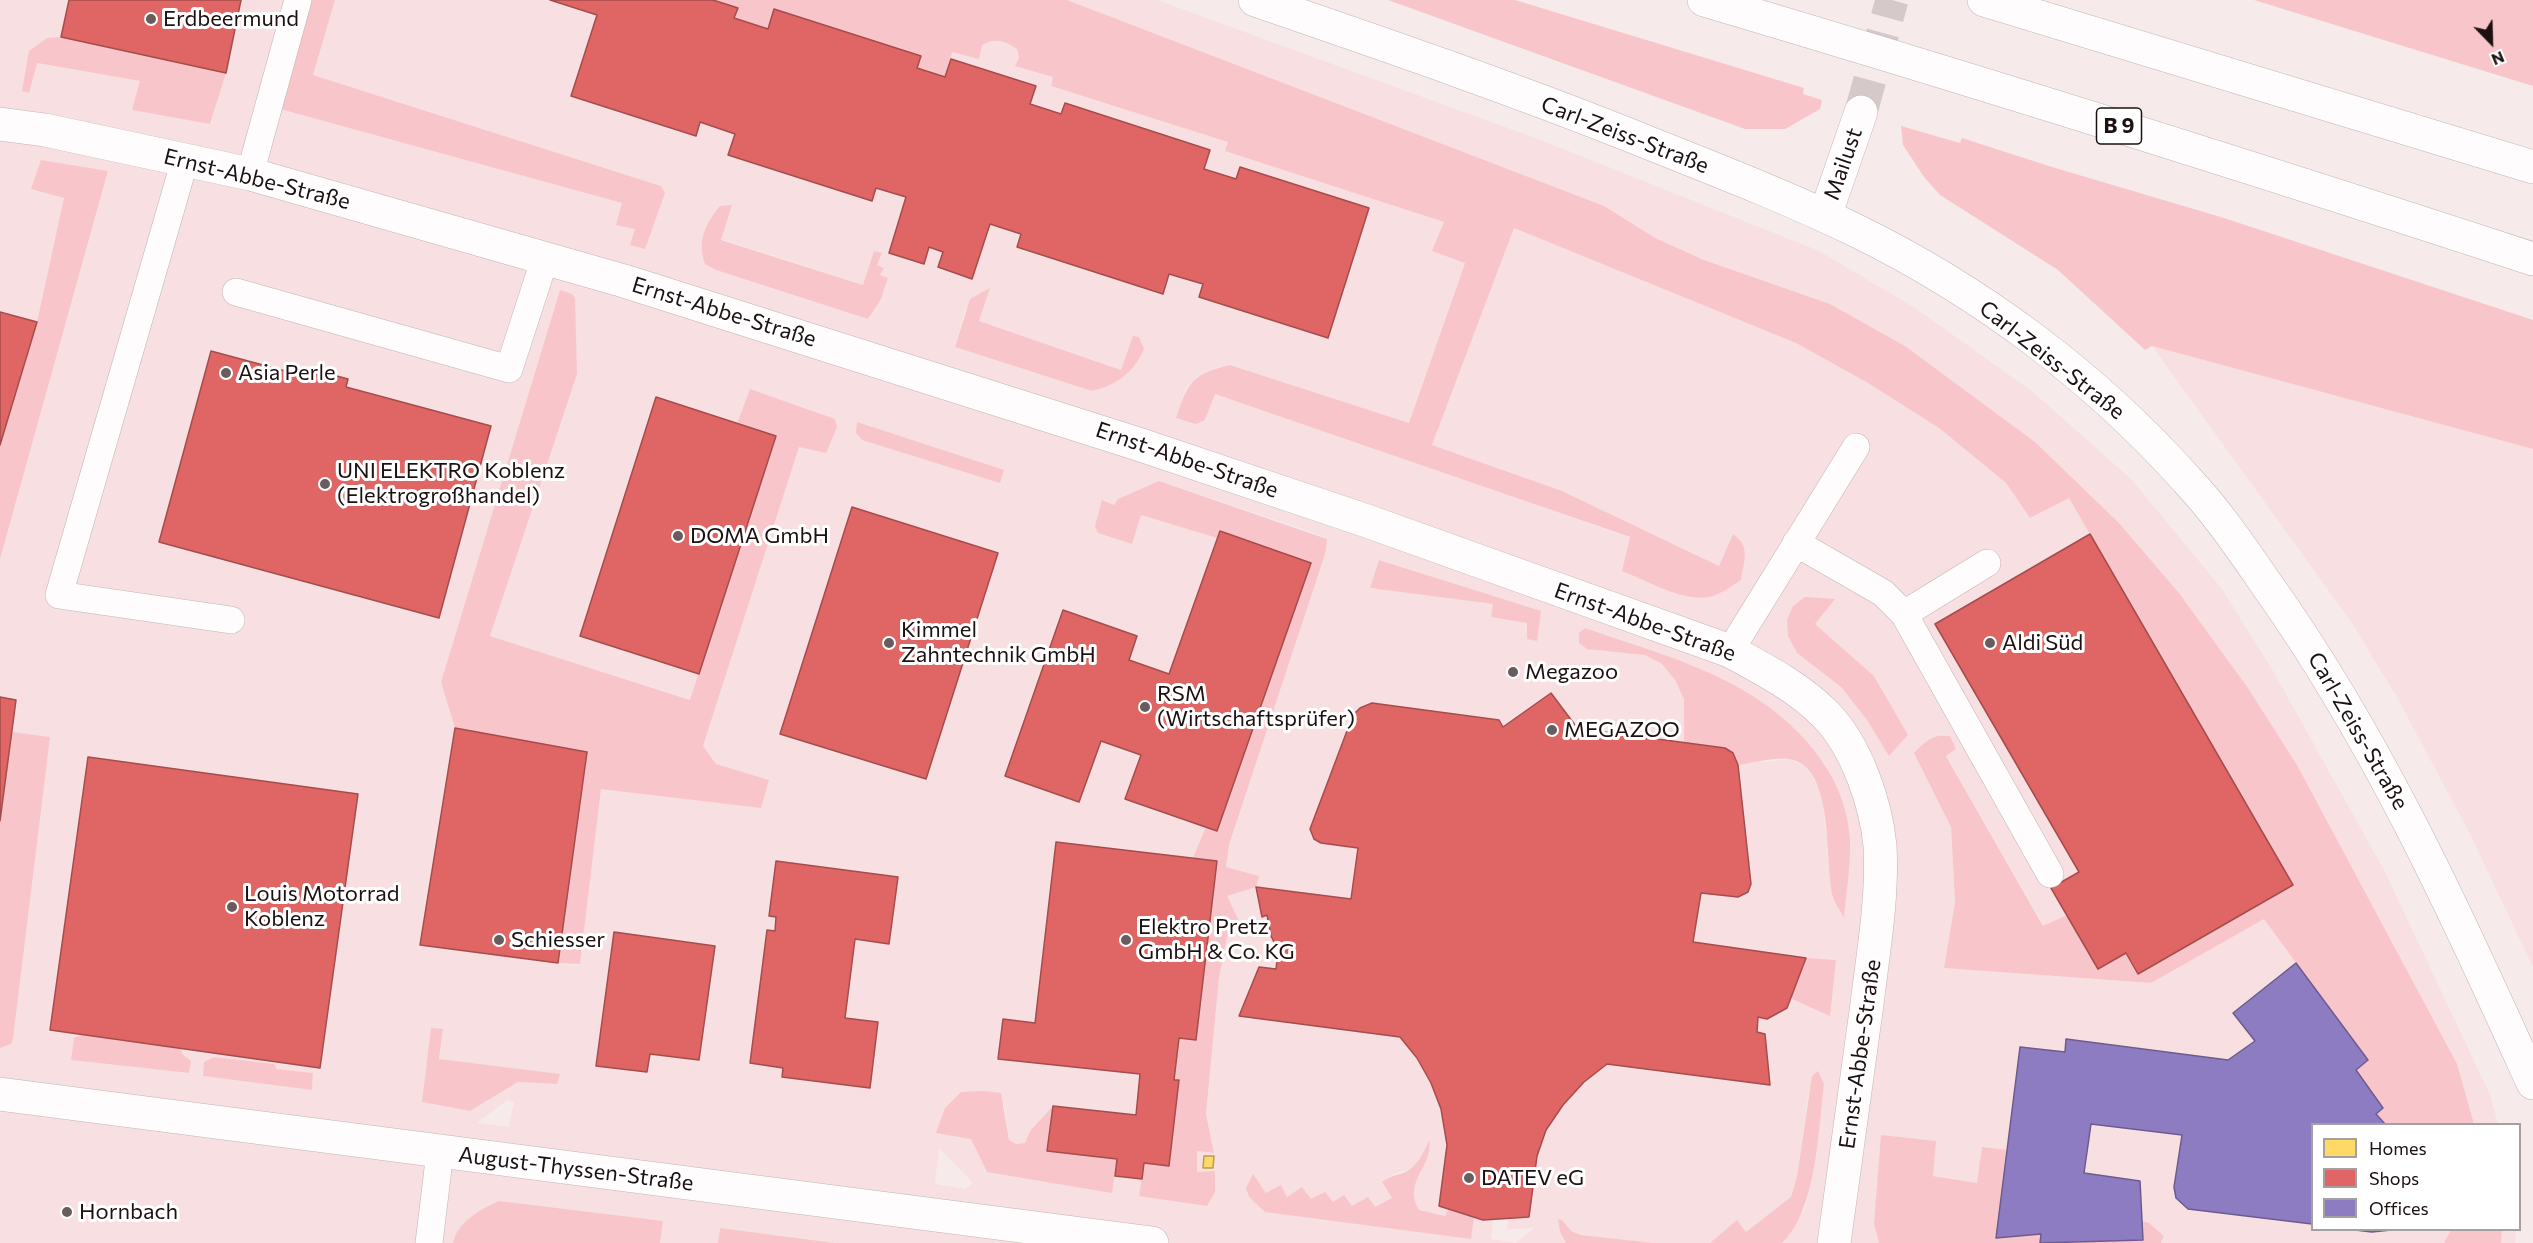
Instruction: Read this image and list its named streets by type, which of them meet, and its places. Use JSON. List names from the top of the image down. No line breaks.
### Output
{"streets":{"main road":["B 9","Carl-Zeiss-Straße","Mailust","Ernst-Abbe-Straße","August-Thyssen-Straße"]},"crossings":[["Carl-Zeiss-Straße","Mailust"]],"places":["Erdbeermund","Asia Perle","UNI ELEKTRO Koblenz (Elektrogroßhandel)","DOMA GmbH","Kimmel Zahntechnik GmbH","Aldi Süd","Megazoo","RSM (Wirtschaftsprüfer)","MEGAZOO","Louis Motorrad Koblenz","Schiesser","Elektro Pretz GmbH & Co. KG","DATEV eG","Hornbach"],"legend":["Homes","Shops","Offices"],"north":"bottom right"}
